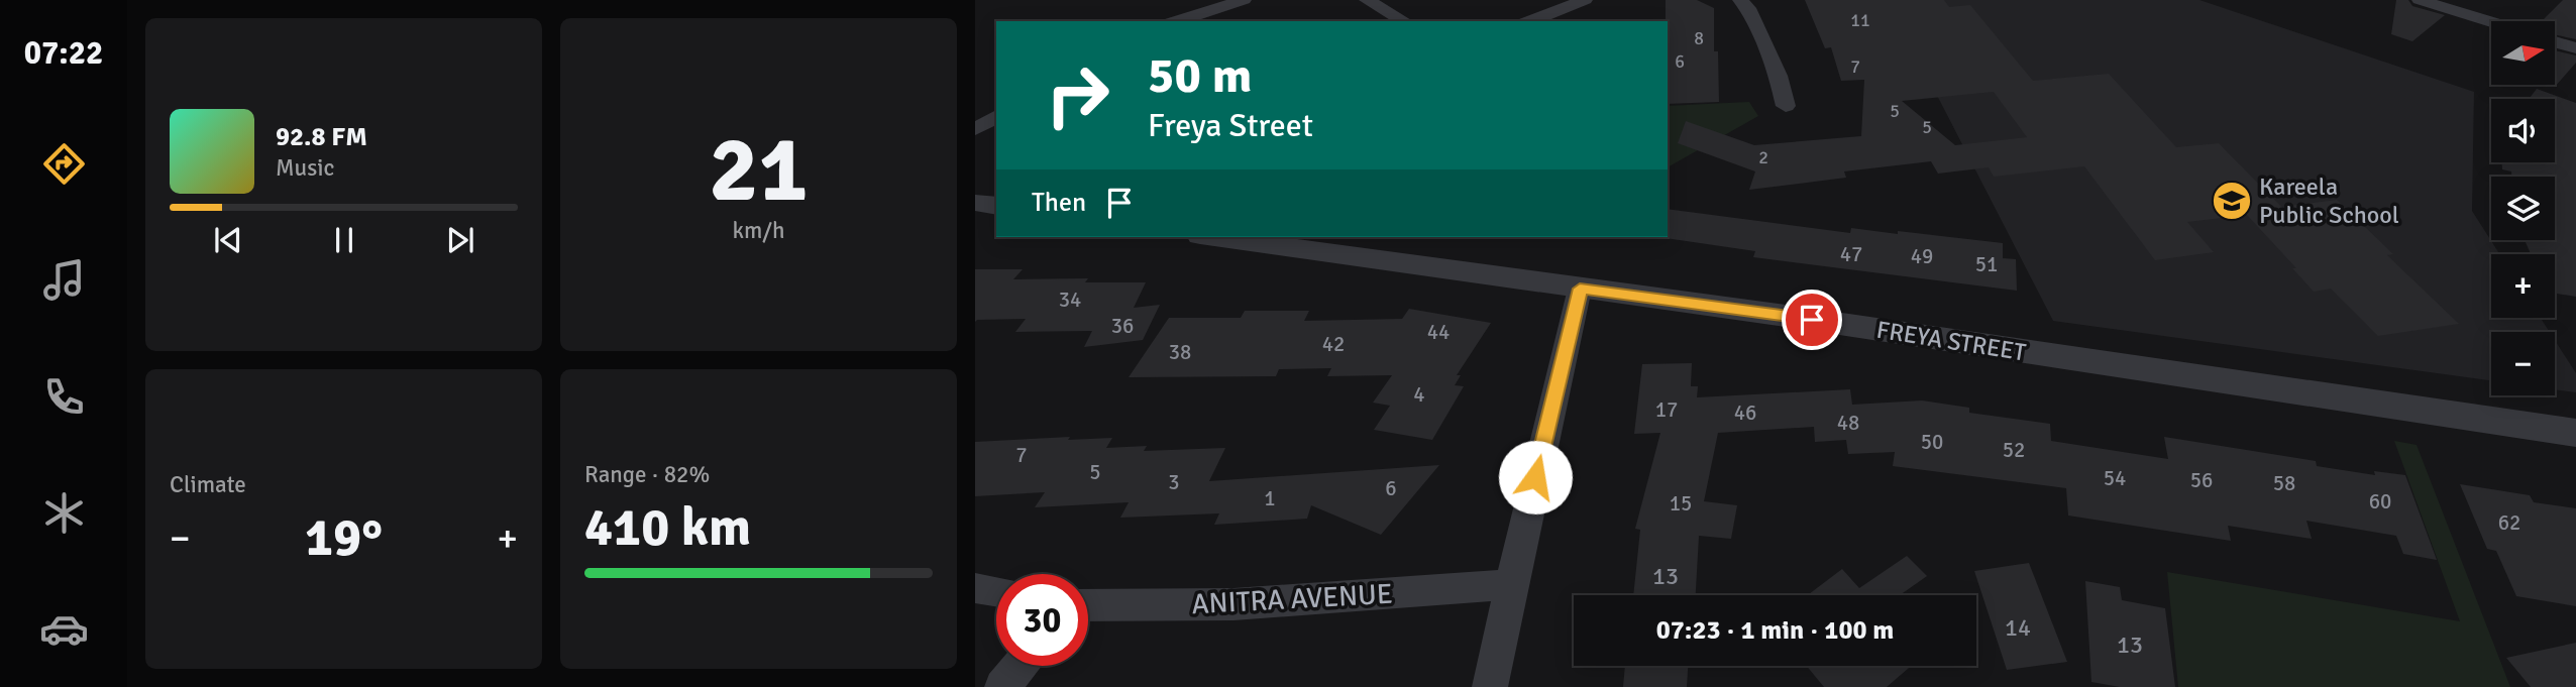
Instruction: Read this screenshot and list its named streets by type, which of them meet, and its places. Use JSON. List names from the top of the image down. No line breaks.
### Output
{"streets":{"street":["FREYA STREET","ANITRA AVENUE"]},"places":{"school or university":["Kareela Public School"]},"house_numbers":["11","8","6","7","5","5","2","47","49","51","34","36","44","42","38","4","17","46","48","50","52","7","5","54","56","3","58","6","1","60","15","62","13","14","13"],"north":"right","page":{"tabs":"07:22","tile":[["21","km/h"],"Climate",["Range · 82%","410 km"]],"map_buttons":["+","−"],"turn":["50 m","Freya Street"],"song":["92.8 FM","Music"],"then":"Then","heat":["−","19°","+"],"limit":"30","trip":"07:23 · 1 min · 100 m"}}
